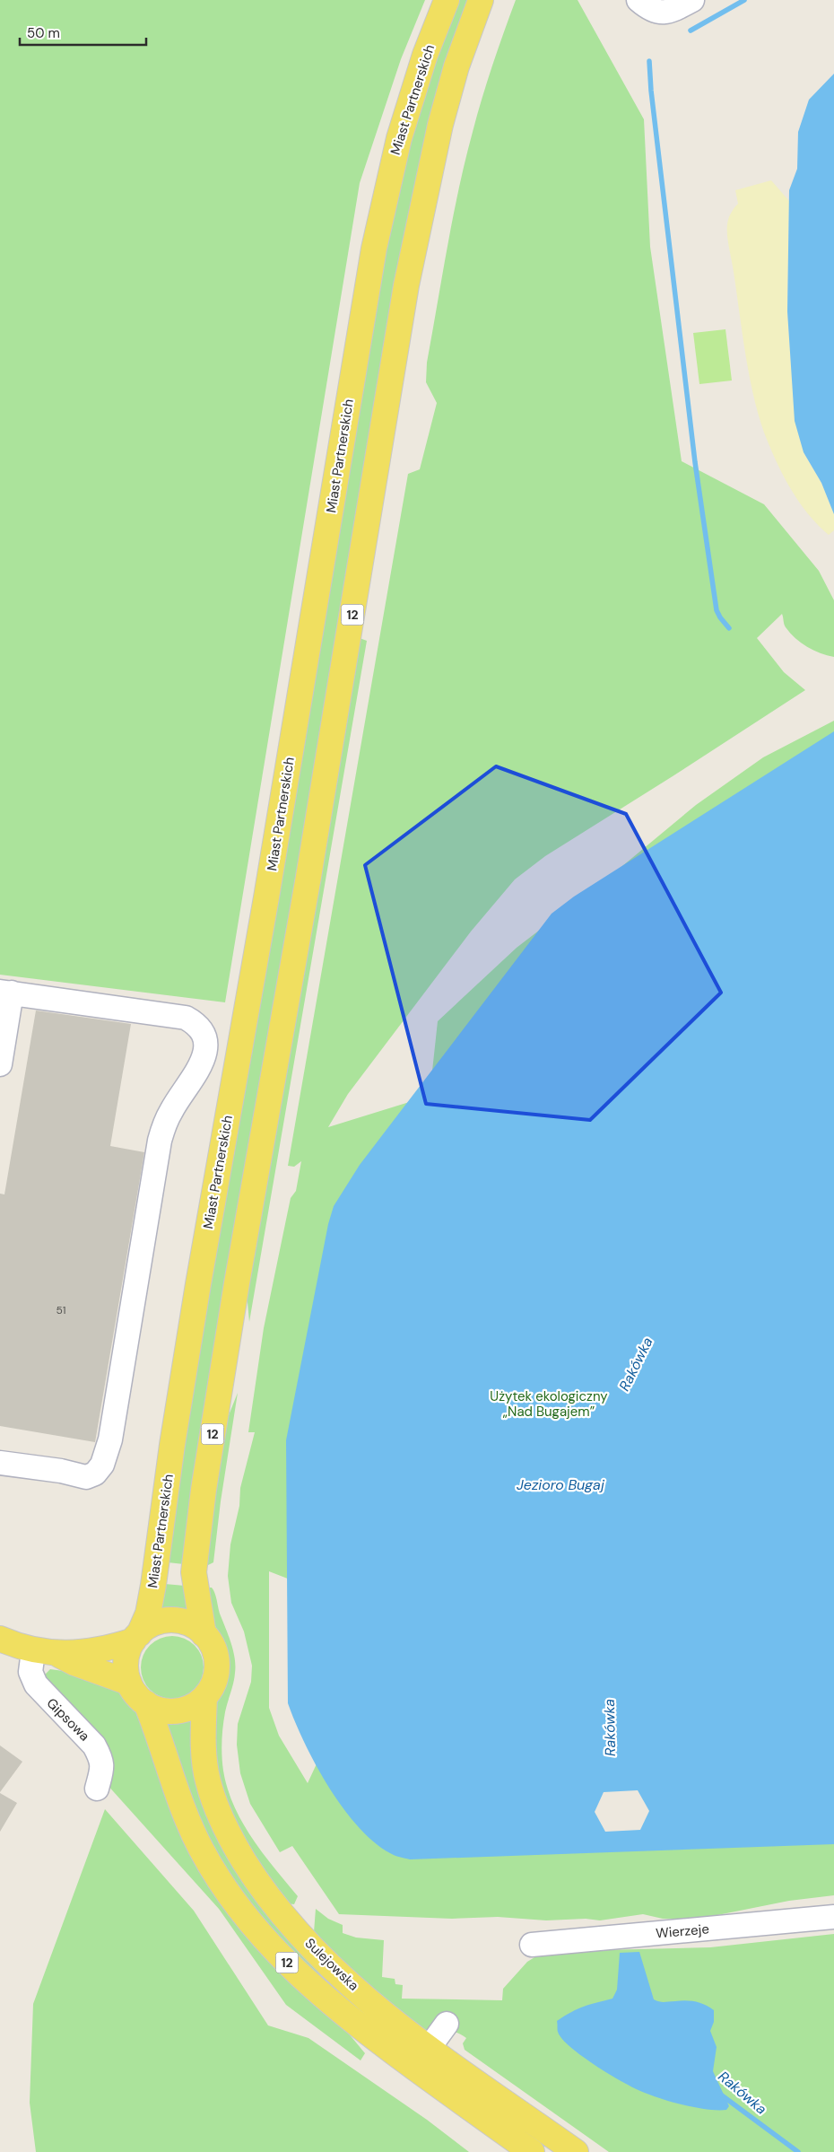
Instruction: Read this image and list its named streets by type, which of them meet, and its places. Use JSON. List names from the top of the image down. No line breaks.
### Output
{"streets":{"main road":["Miast Partnerskich","12","Sulejowska"],"street":["Gipsowa","Wierzeje"]},"crossings":[["Miast Partnerskich","12"],["Miast Partnerskich","Sulejowska"],["12","Sulejowska"]],"water":["Rakówka","Jezioro Bugaj"],"parks":["Użytek ekologiczny „Nad Bugajem”"],"house_numbers":["51"],"scale_bar":"50 m"}
